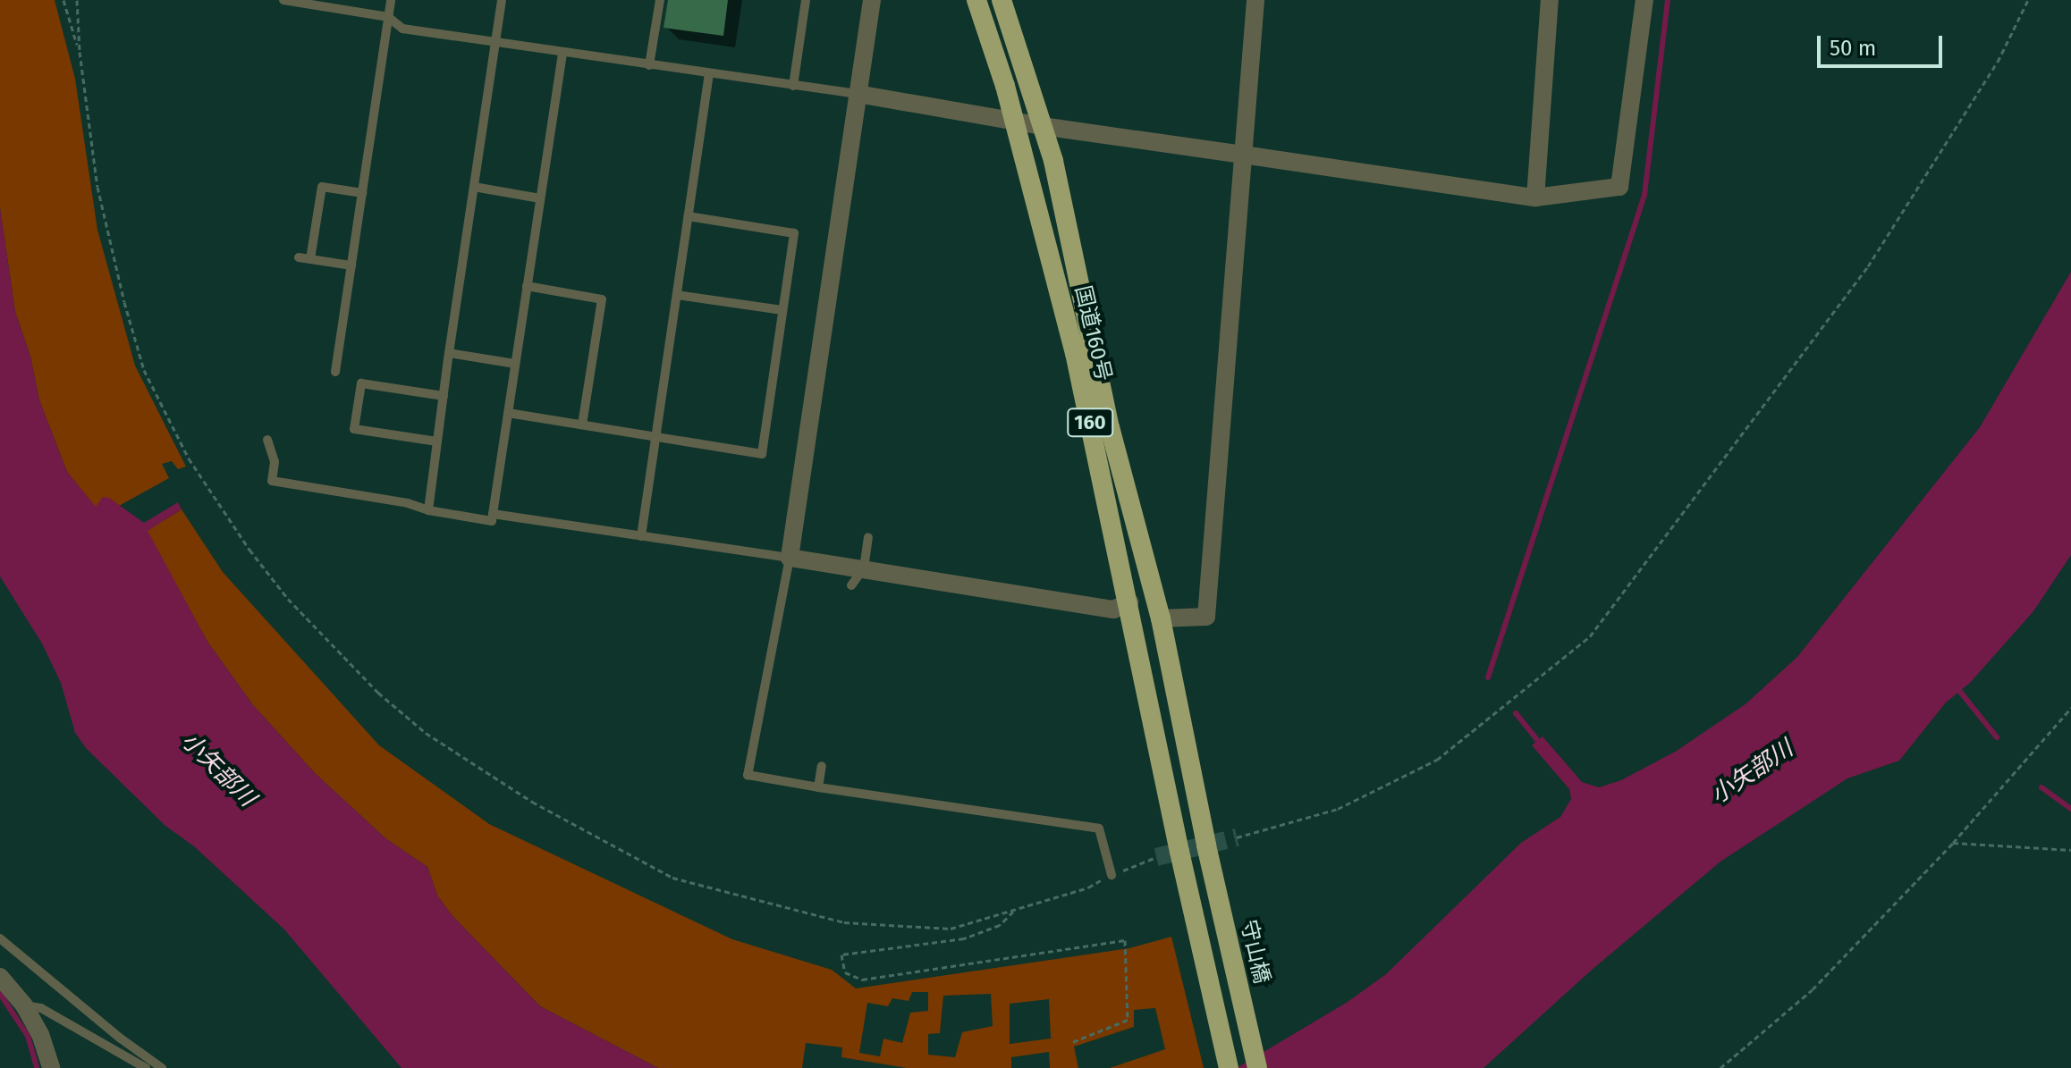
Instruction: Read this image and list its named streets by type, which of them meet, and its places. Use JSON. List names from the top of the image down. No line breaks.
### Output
{"streets":{"highway":["国道160号","160","守山橋"]},"crossings":[["国道160号","守山橋"]],"water":["小矢部川"],"scale_bar":"50 m"}
